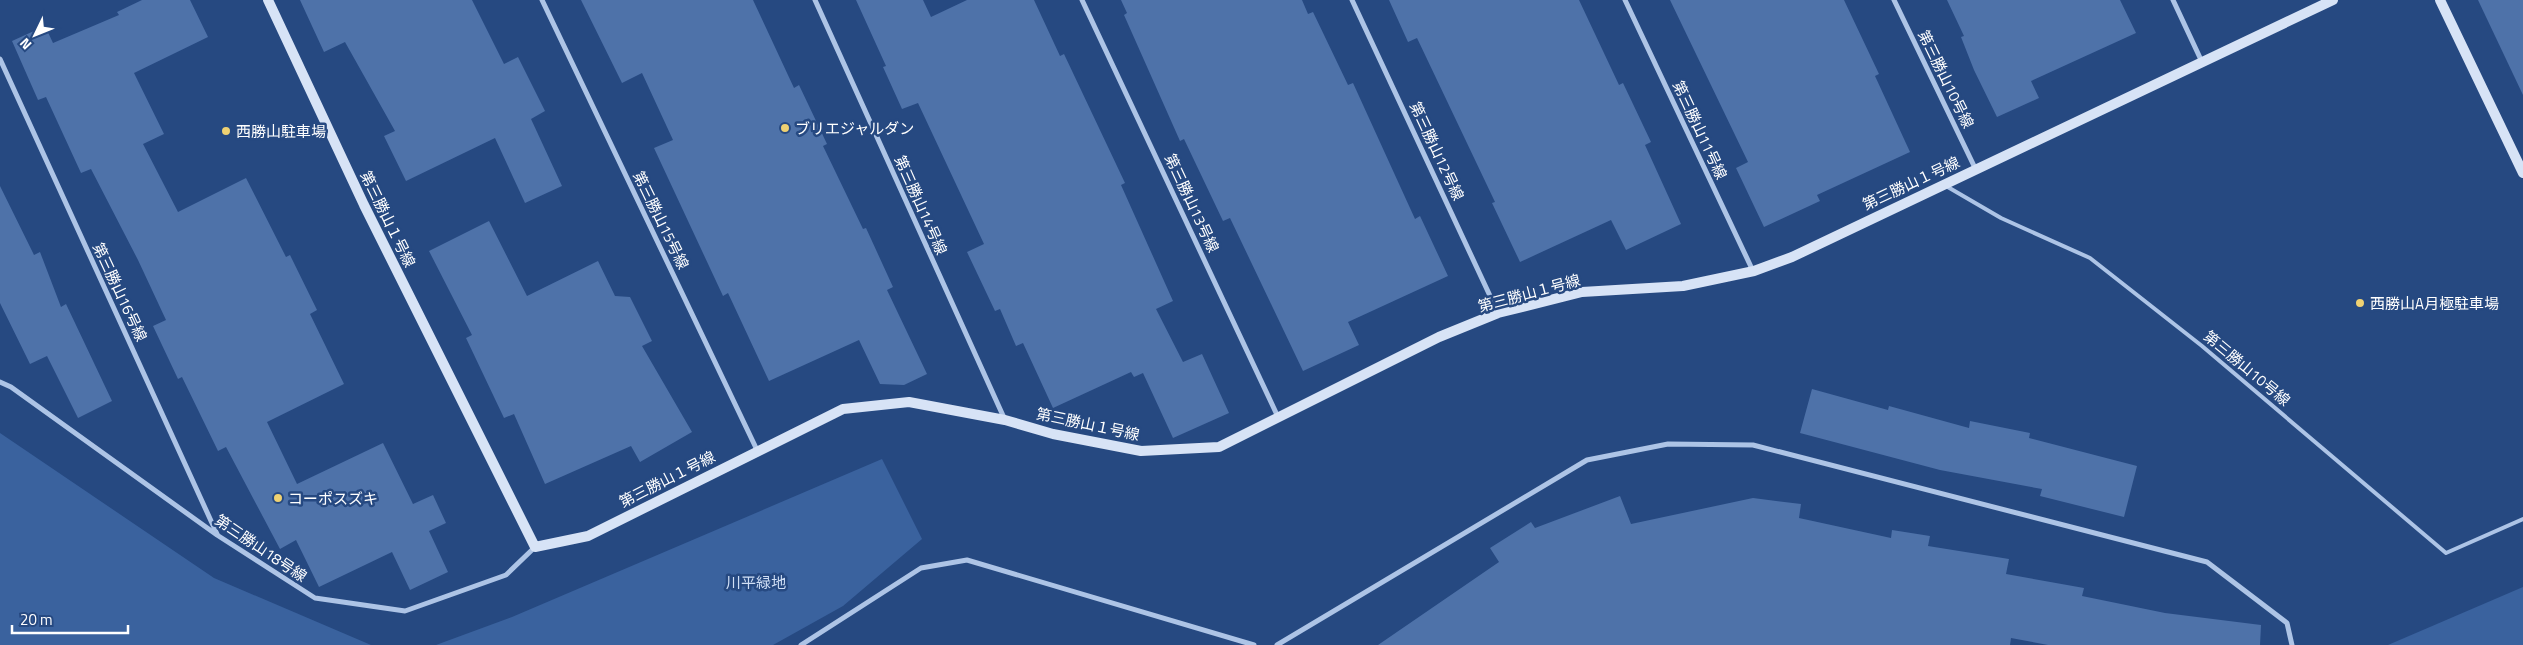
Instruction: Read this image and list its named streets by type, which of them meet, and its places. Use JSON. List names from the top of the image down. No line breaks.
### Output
{"streets":{"street":["第三勝山10号線","第三勝山11号線","第三勝山12号線","第三勝山１号線","第三勝山13号線","第三勝山14号線","第三勝山15号線","第三勝山16号線","第三勝山18号線"]},"crossings":[["第三勝山10号線","第三勝山１号線"],["第三勝山11号線","第三勝山１号線"],["第三勝山12号線","第三勝山１号線"],["第三勝山１号線","第三勝山13号線"],["第三勝山１号線","第三勝山14号線"],["第三勝山１号線","第三勝山15号線"],["第三勝山１号線","第三勝山18号線"],["第三勝山16号線","第三勝山18号線"]],"parks":["川平緑地"],"places":["ブリエジャルダン","西勝山駐車場","西勝山A月極駐車場","コーポスズキ"],"scale_bar":"20 m","north":"bottom left"}
